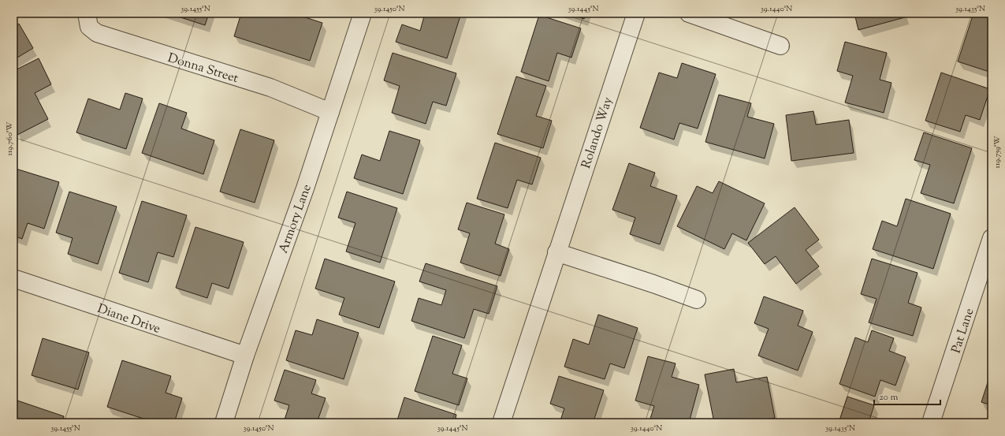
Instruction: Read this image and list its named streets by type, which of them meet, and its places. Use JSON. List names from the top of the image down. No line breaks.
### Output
{"streets":{"street":["Donna Street","Rolando Way","Armory Lane","Diane Drive","Pat Lane"]},"crossings":[["Donna Street","Armory Lane"],["Armory Lane","Diane Drive"]],"scale_bar":"20 m","coordinates":["39.1455°N","39.1450°N","39.1445°N","39.1440°N","39.1435°N","119.760°W","119.759°W"]}
